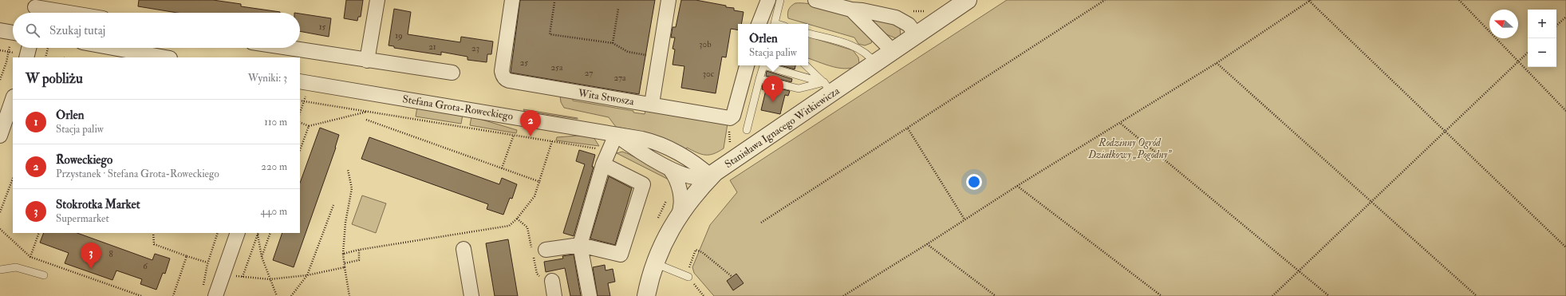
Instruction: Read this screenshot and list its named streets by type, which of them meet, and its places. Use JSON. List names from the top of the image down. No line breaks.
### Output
{"streets":{"street":["Wita Stwosza","Stefana Grota-Roweckiego","Stanisława Ignacego Witkiewicza"]},"crossings":[["Stefana Grota-Roweckiego","Stanisława Ignacego Witkiewicza"]],"parks":["Rodzinny Ogród Działkowy „Pogodny”"],"house_numbers":["15","19","30b","21","23","25","25a","27","30c","27a","8","6"],"north":"left","page":{"map_buttons":["+","−"],"search":"Szukaj tutaj","popup":["Orlen","Stacja paliw"],"heading":["W pobliżu","Wyniki: 3"],"pins":["1","2","3"],"list":[{"mark":"1","name":"Orlen","note":"Stacja paliw","value":"110 m"},{"mark":"2","name":"Roweckiego","note":"Przystanek · Stefana Grota-Roweckiego","value":"220 m"},{"mark":"3","name":"Stokrotka Market","note":"Supermarket","value":"440 m"}]}}
